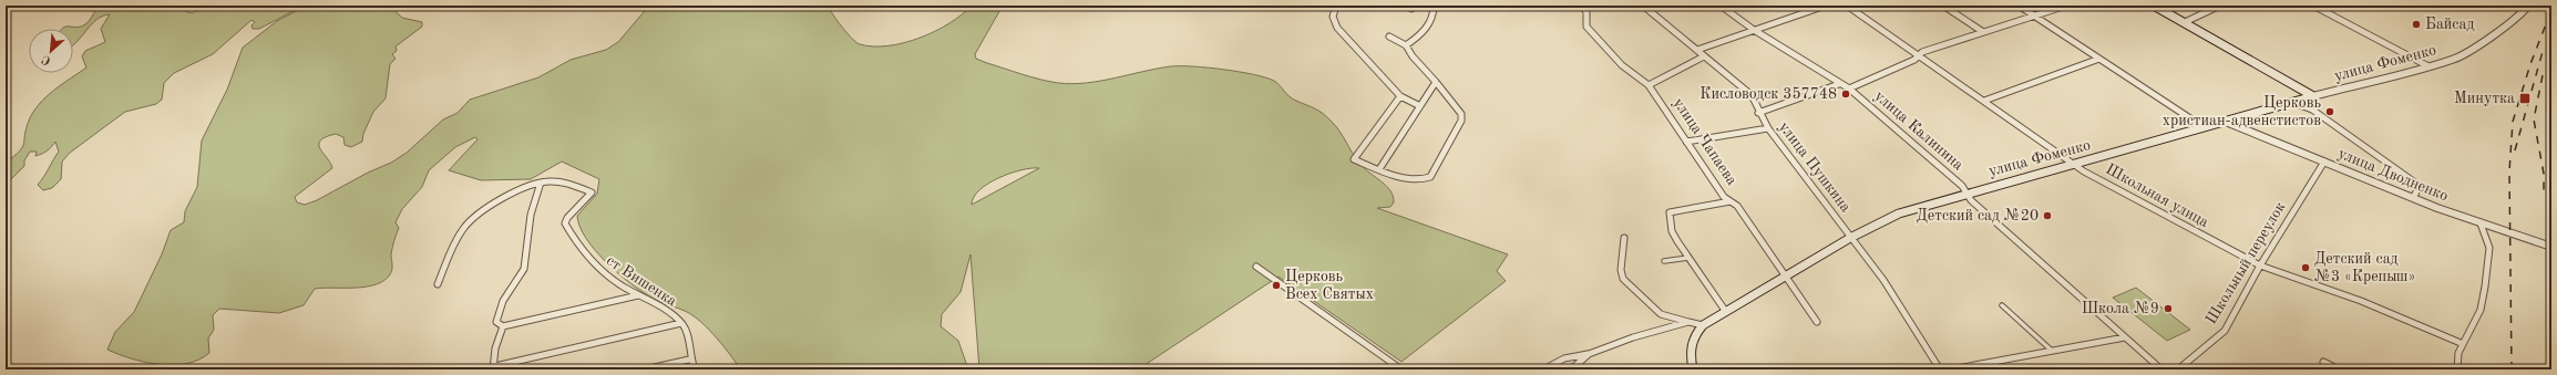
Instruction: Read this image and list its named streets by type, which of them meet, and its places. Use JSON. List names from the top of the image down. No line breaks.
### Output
{"streets":{"main road":["улица Фоменко"],"street":["улица Калинина","улица Чапаева","улица Пушкина","улица Дводненко","Школьная улица","Школьный переулок","ст Вишенка"]},"crossings":[["улица Фоменко","улица Калинина"],["улица Фоменко","улица Чапаева"],["улица Фоменко","улица Пушкина"],["улица Фоменко","улица Дводненко"],["улица Фоменко","Школьная улица"],["улица Дводненко","Школьный переулок"],["Школьная улица","Школьный переулок"]],"places":{"other":["Байсад","Кисловодск 357748","Церковь христиан-адвенстистов","Детский сад №20","Детский сад №3 «Крепыш»","Церковь Всех Святых","Школа №9"],"transit":["Минутка"]},"north":"bottom left"}
